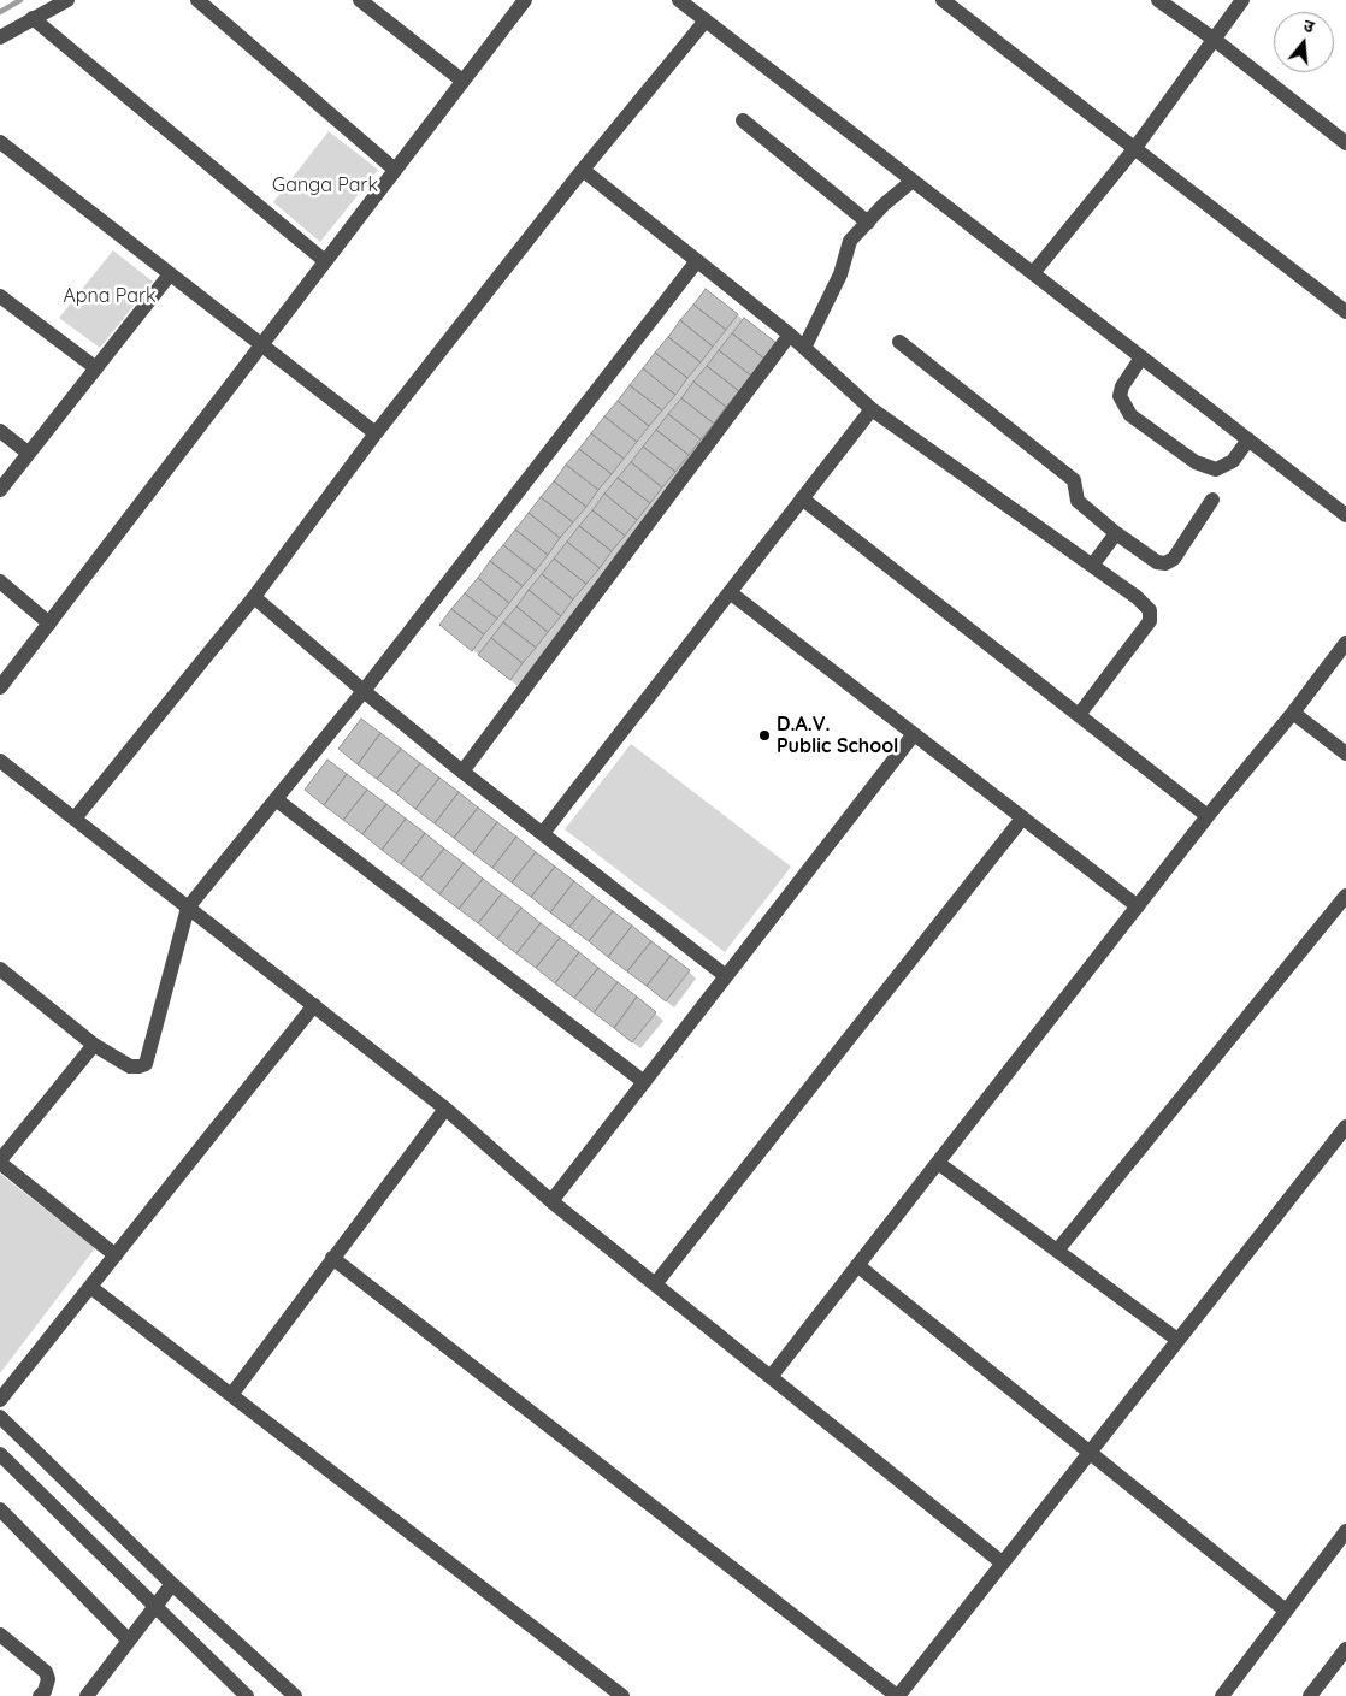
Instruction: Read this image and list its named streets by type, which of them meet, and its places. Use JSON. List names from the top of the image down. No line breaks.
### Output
{"parks":["Ganga Park","Apna Park"],"places":["D.A.V. Public School"],"north":"top"}
